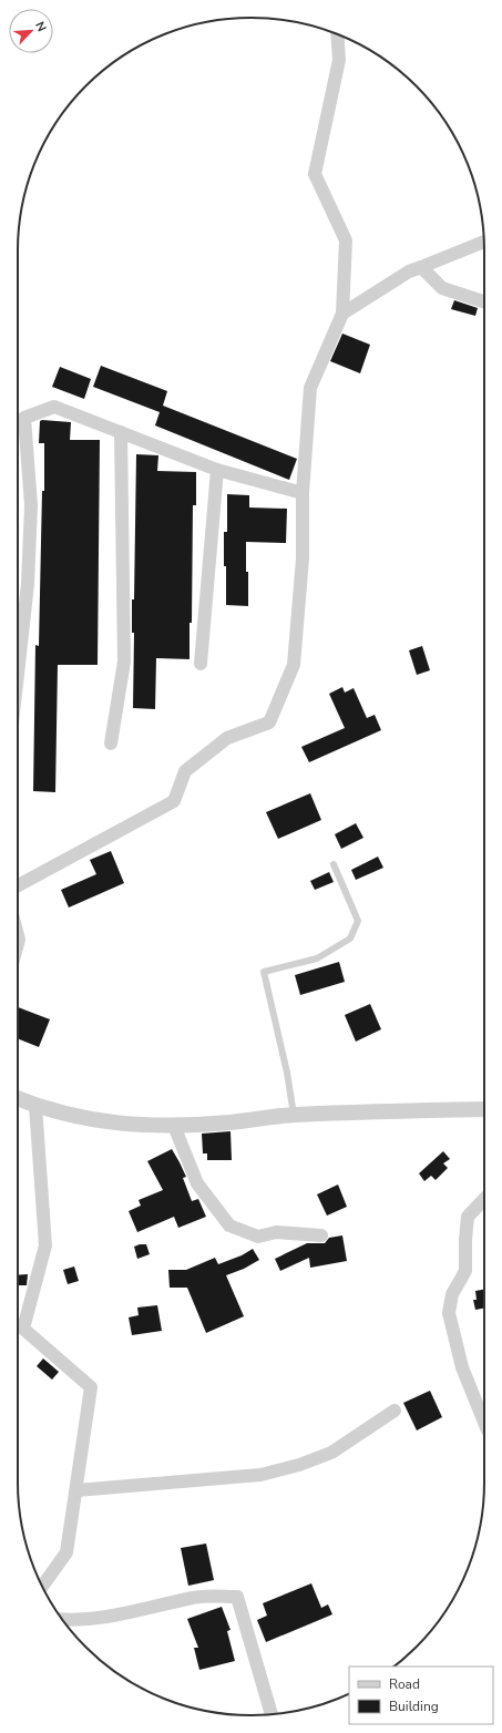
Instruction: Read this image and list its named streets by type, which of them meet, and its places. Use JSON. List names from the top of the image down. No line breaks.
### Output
{"legend":["Road","Building"],"north":"top right"}
